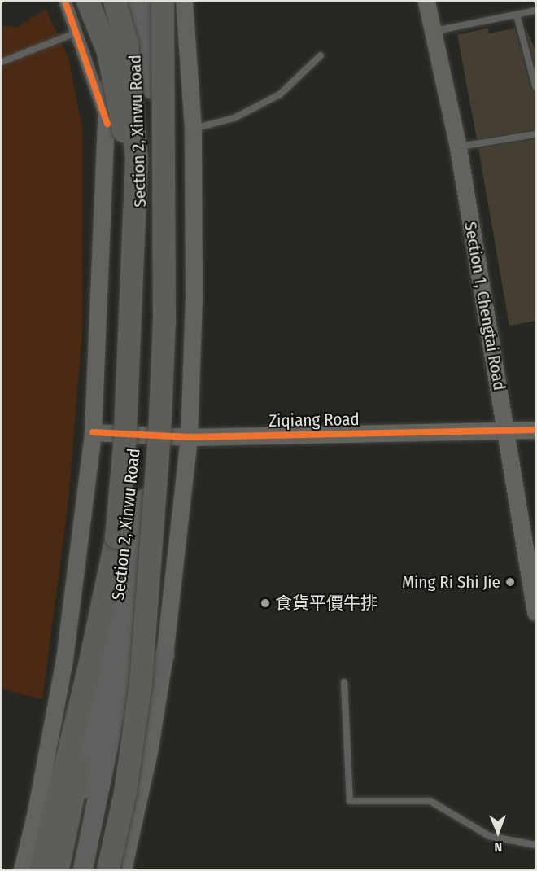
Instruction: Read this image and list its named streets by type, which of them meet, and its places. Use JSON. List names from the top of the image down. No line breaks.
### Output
{"streets":{"main road":["Section 2, Xinwu Road","Section 1, Chengtai Road","Ziqiang Road"]},"crossings":[["Section 2, Xinwu Road","Ziqiang Road"],["Section 1, Chengtai Road","Ziqiang Road"]],"places":["Ming Ri Shi Jie","食貨平價牛排"],"north":"bottom"}
